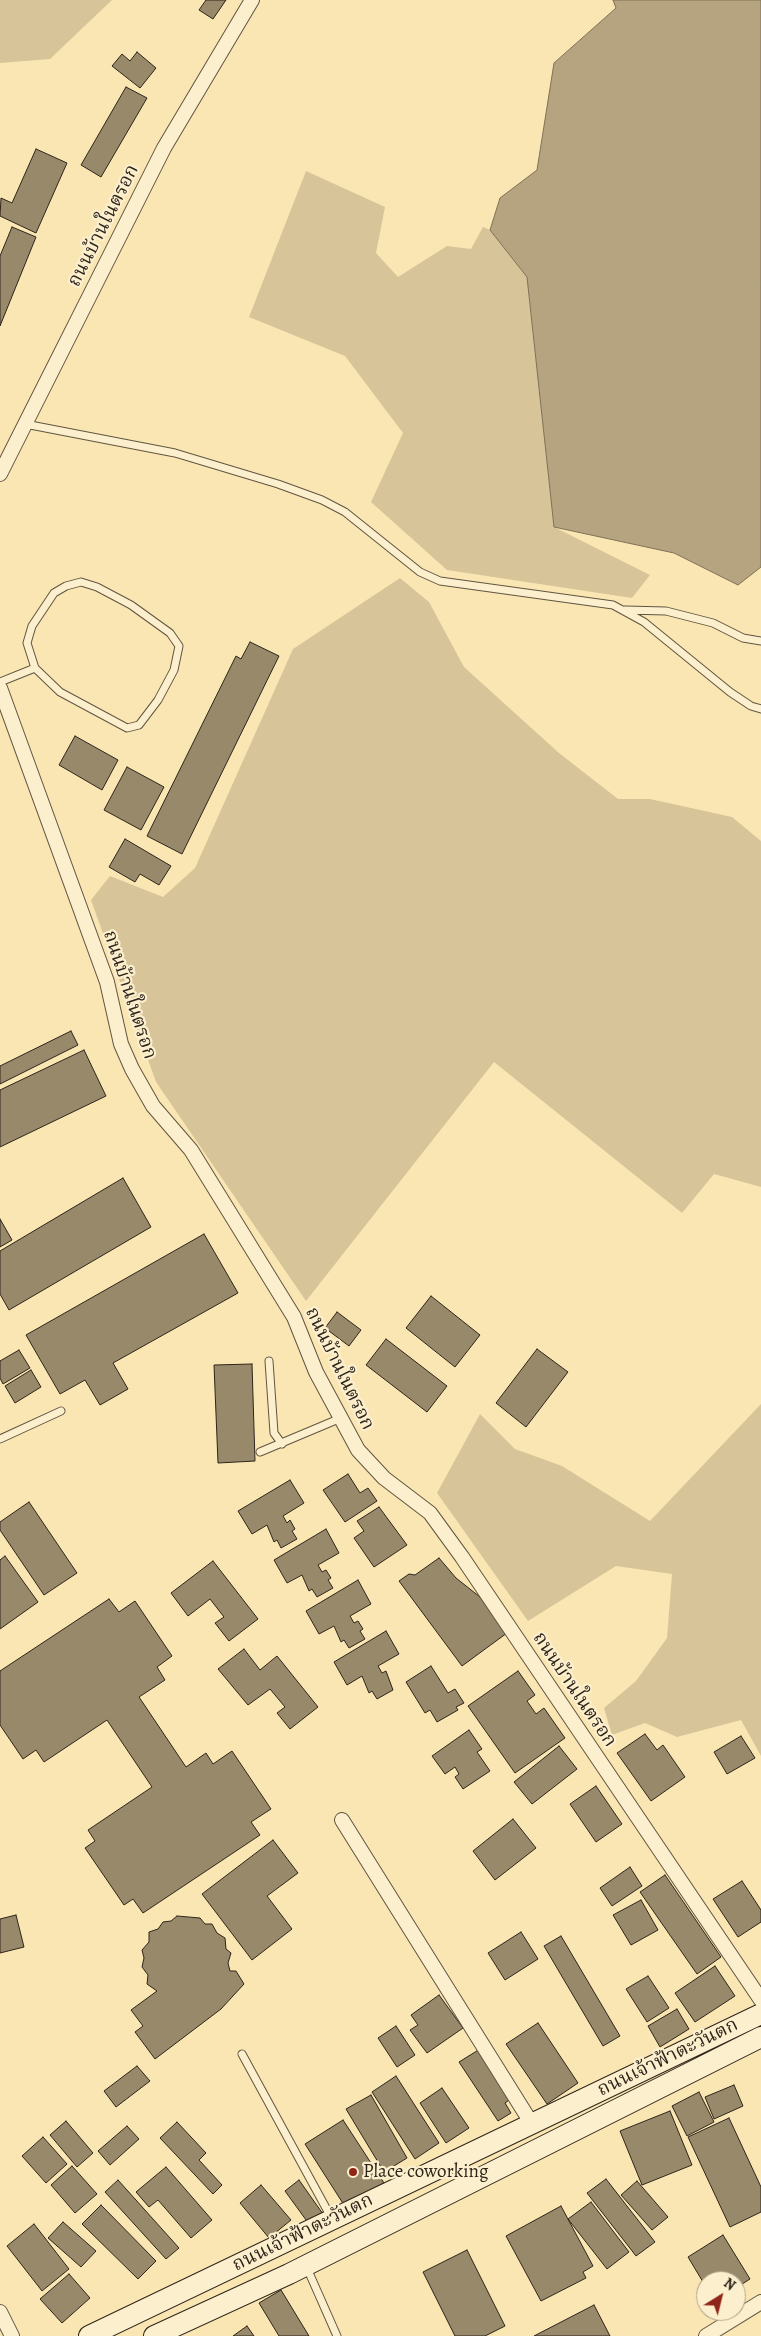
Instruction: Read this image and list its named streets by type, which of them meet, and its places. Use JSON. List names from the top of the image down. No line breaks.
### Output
{"streets":{"main road":["ถนนเจ้าฟ้าตะวันตก"],"street":["ถนนบ้านในตรอก"]},"places":["Place coworking"],"north":"top right"}
